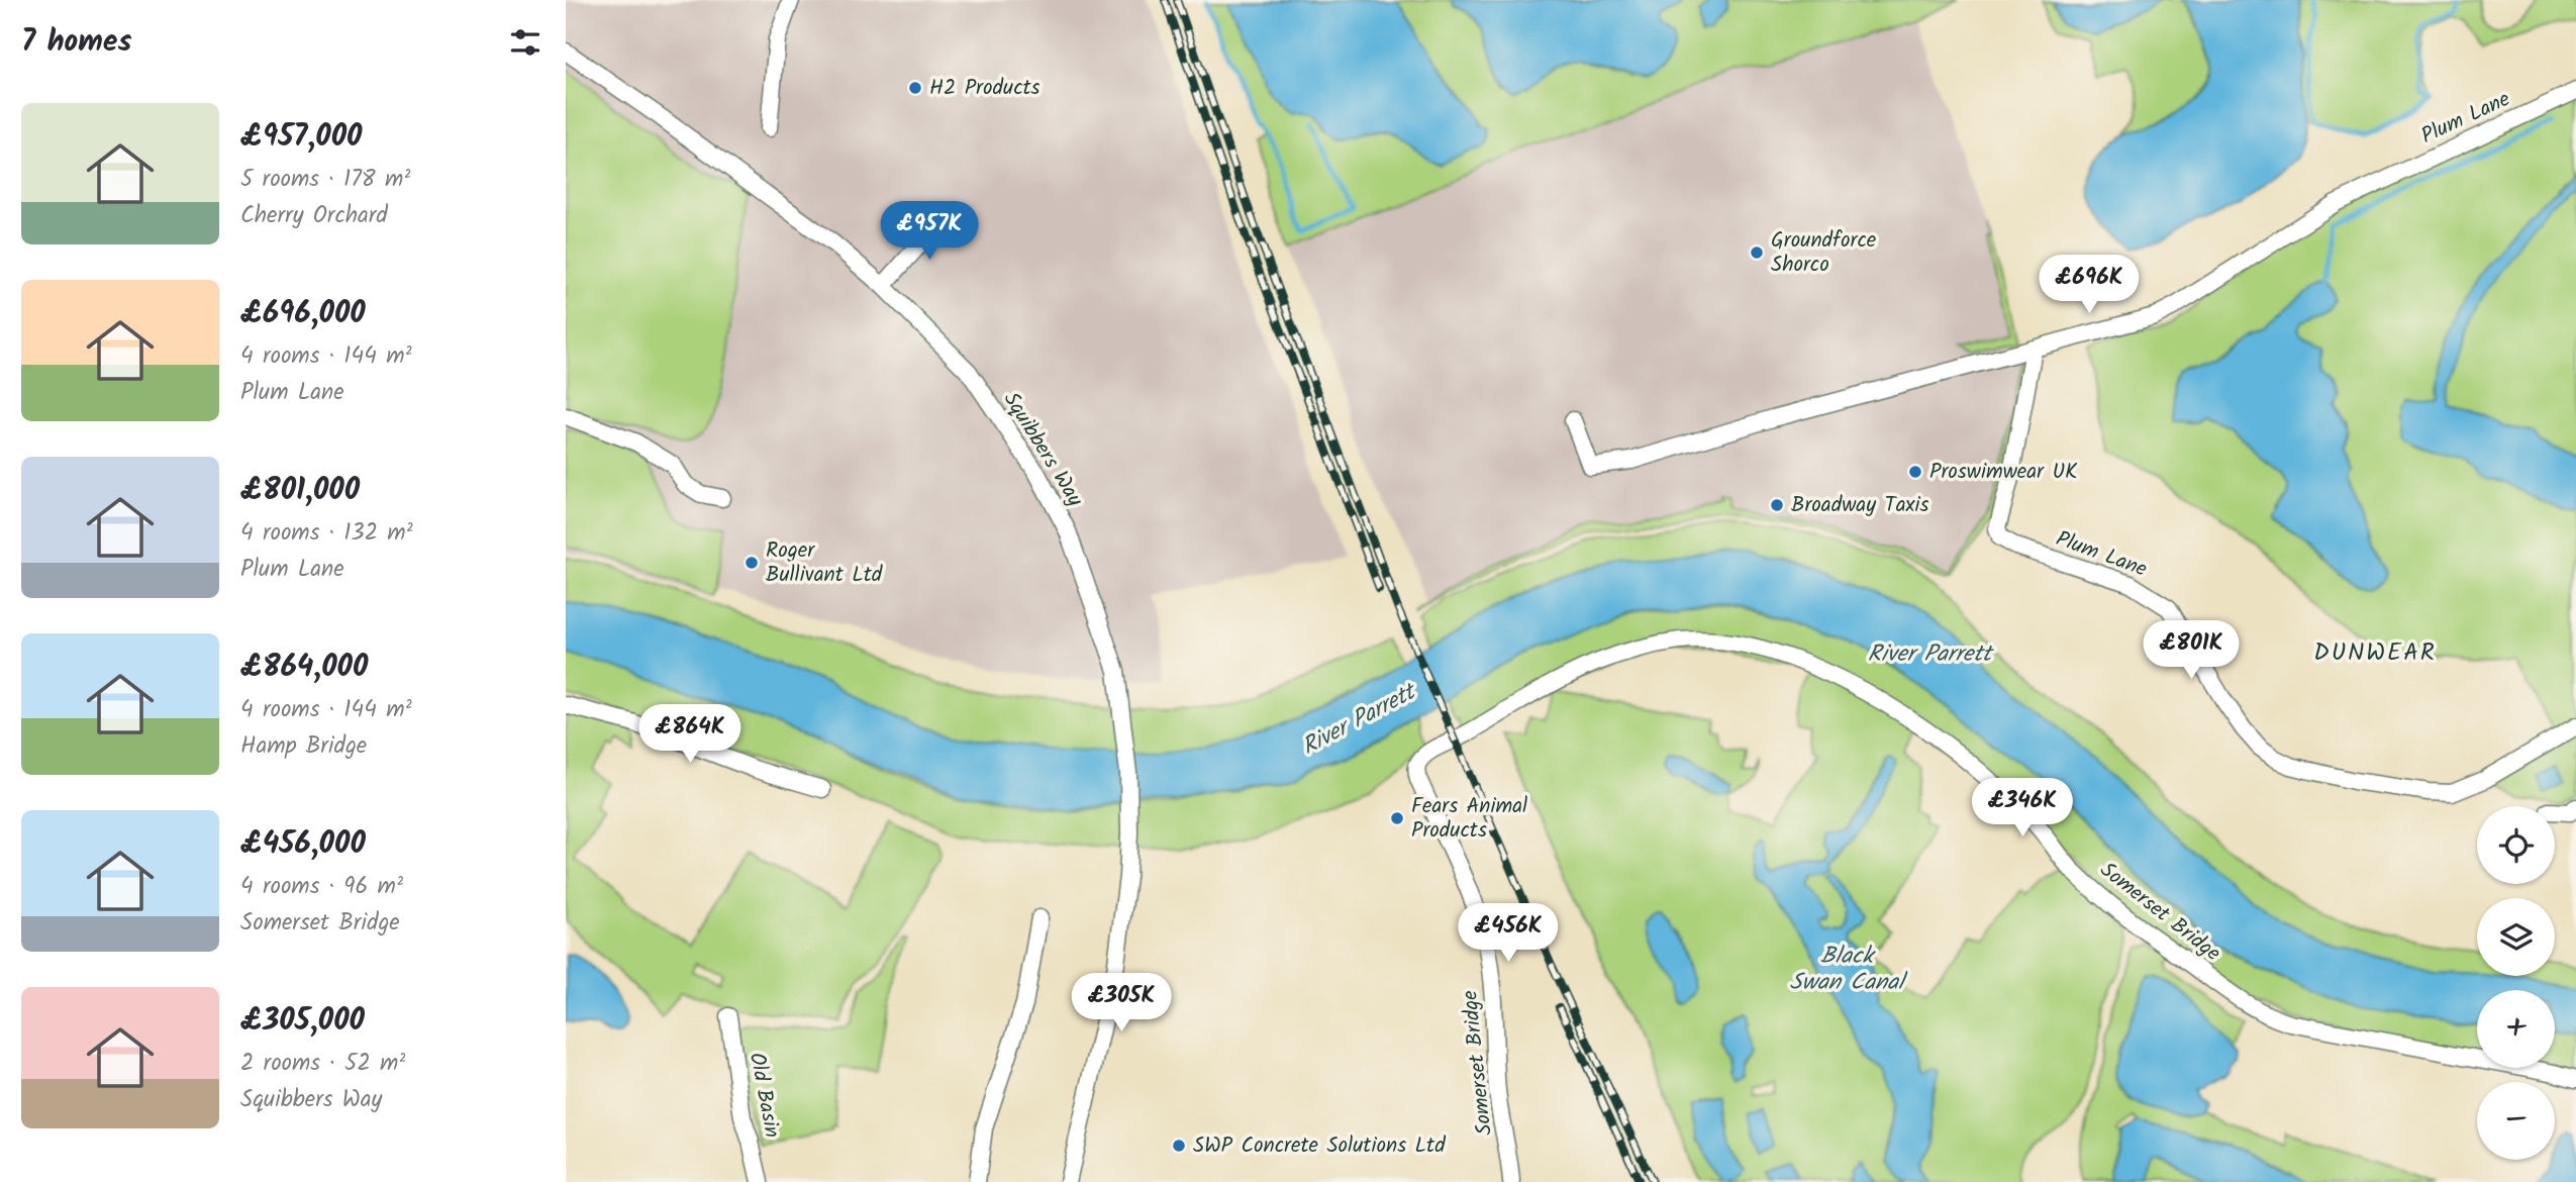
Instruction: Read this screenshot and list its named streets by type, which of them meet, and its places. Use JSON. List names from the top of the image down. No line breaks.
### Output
{"streets":{"street":["Plum Lane","Squibbers Way","Somerset Bridge","Old Basin"]},"districts":["DUNWEAR"],"water":["River Parrett","Black Swan Canal"],"places":["H2 Products","Groundforce Shorco","Proswimwear UK","Broadway Taxis","Roger Bullivant Ltd","Fears Animal Products","SWP Concrete Solutions Ltd"],"page":{"heading":"7 homes","list":[{"name":"£957,000","note":"5 rooms · 178 m² · Cherry Orchard"},{"name":"£696,000","note":"4 rooms · 144 m² · Plum Lane"},{"name":"£801,000","note":"4 rooms · 132 m² · Plum Lane"},{"name":"£864,000","note":"4 rooms · 144 m² · Hamp Bridge"},{"name":"£456,000","note":"4 rooms · 96 m² · Somerset Bridge"},{"name":"£305,000","note":"2 rooms · 52 m² · Squibbers Way"}],"price":["£957K","£696K","£801K","£864K","£346K","£456K","£305K"],"map_buttons":["+","−"]}}
